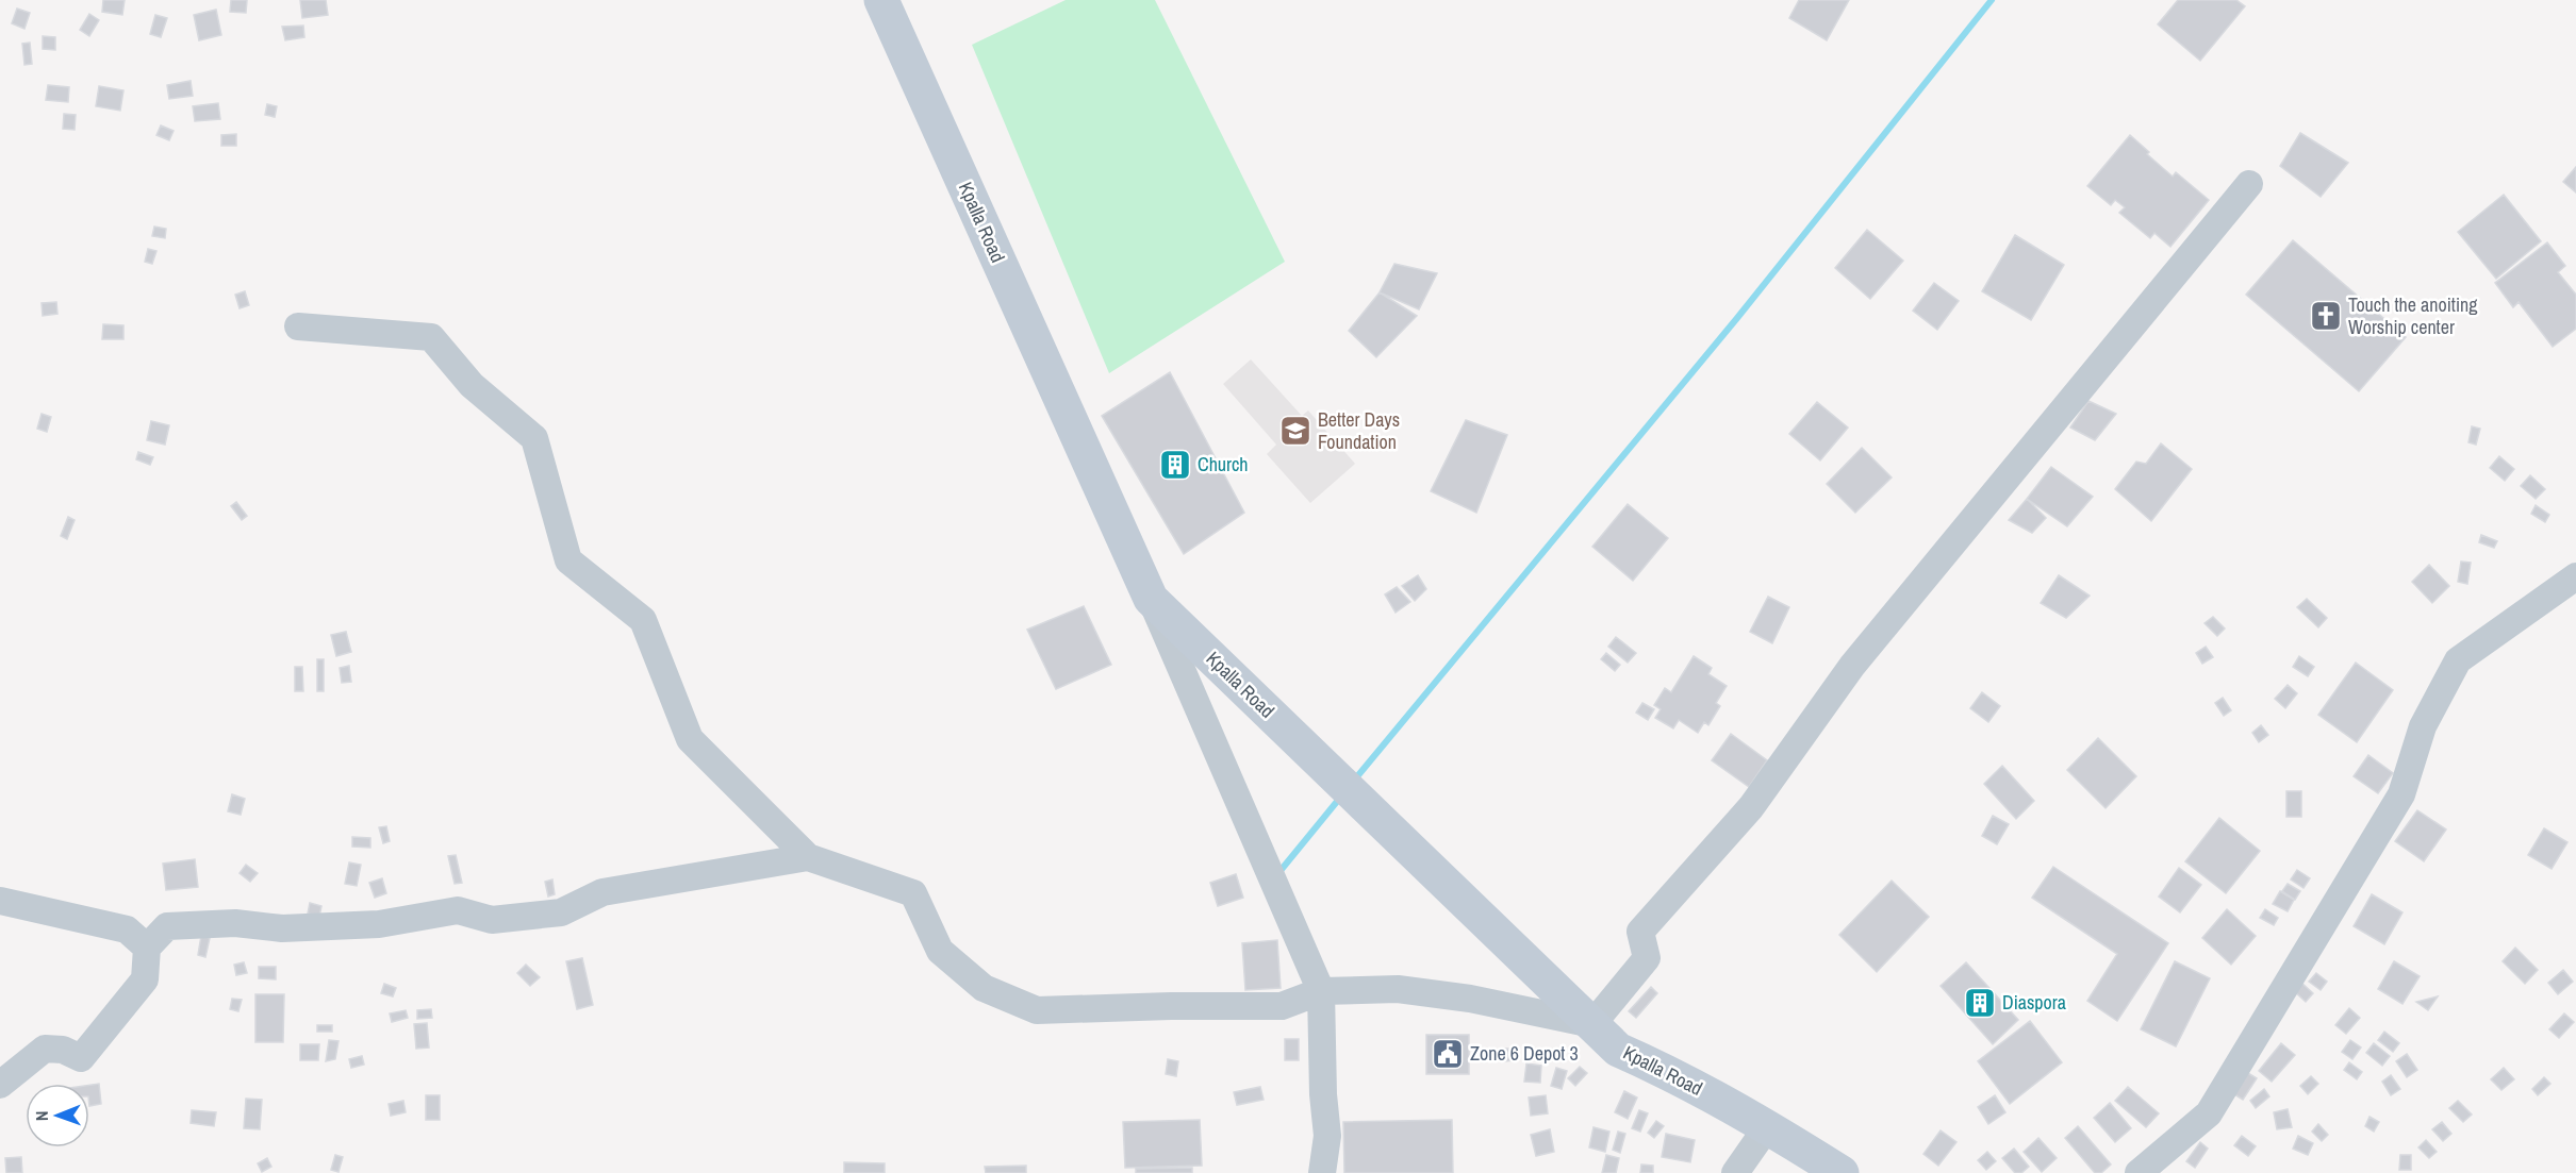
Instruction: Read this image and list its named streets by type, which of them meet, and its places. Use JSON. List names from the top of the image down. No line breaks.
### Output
{"streets":{"street":["Kpalla Road"]},"places":{"church":["Touch the anoiting Worship center"],"school or university":["Better Days Foundation"],"building":["Church","Diaspora"],"public building":["Zone 6 Depot 3"]},"north":"left"}
